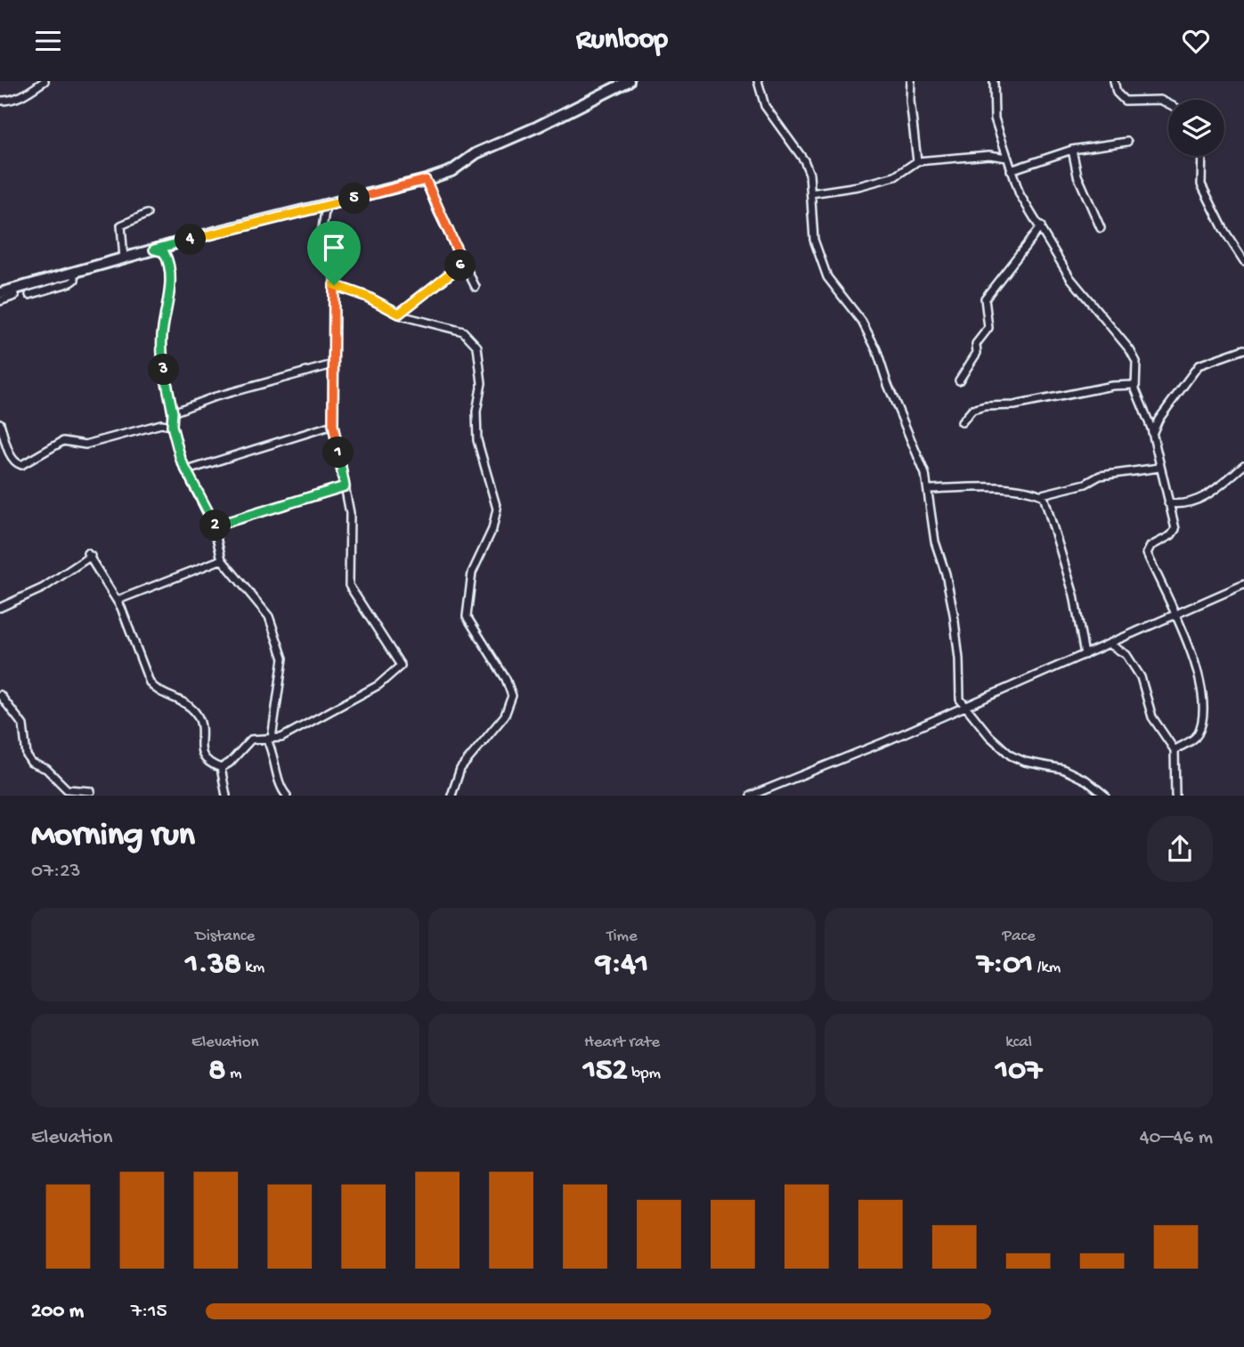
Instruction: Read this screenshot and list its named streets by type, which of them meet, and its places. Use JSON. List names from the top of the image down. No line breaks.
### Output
{"page":{"header":"Runloop","pins":["5","4","6","3","1","2"],"heading":["Morning run","07:23"],"stats":[["Distance","1.38 km"],["Time","9:41"],["Pace","7:01 /km"],["Elevation","8 m"],["Heart rate","152 bpm"],["kcal","107"]],"chart":["Elevation","40–46 m"],"list":[{"name":"200 m","note":"7:15"}]}}
